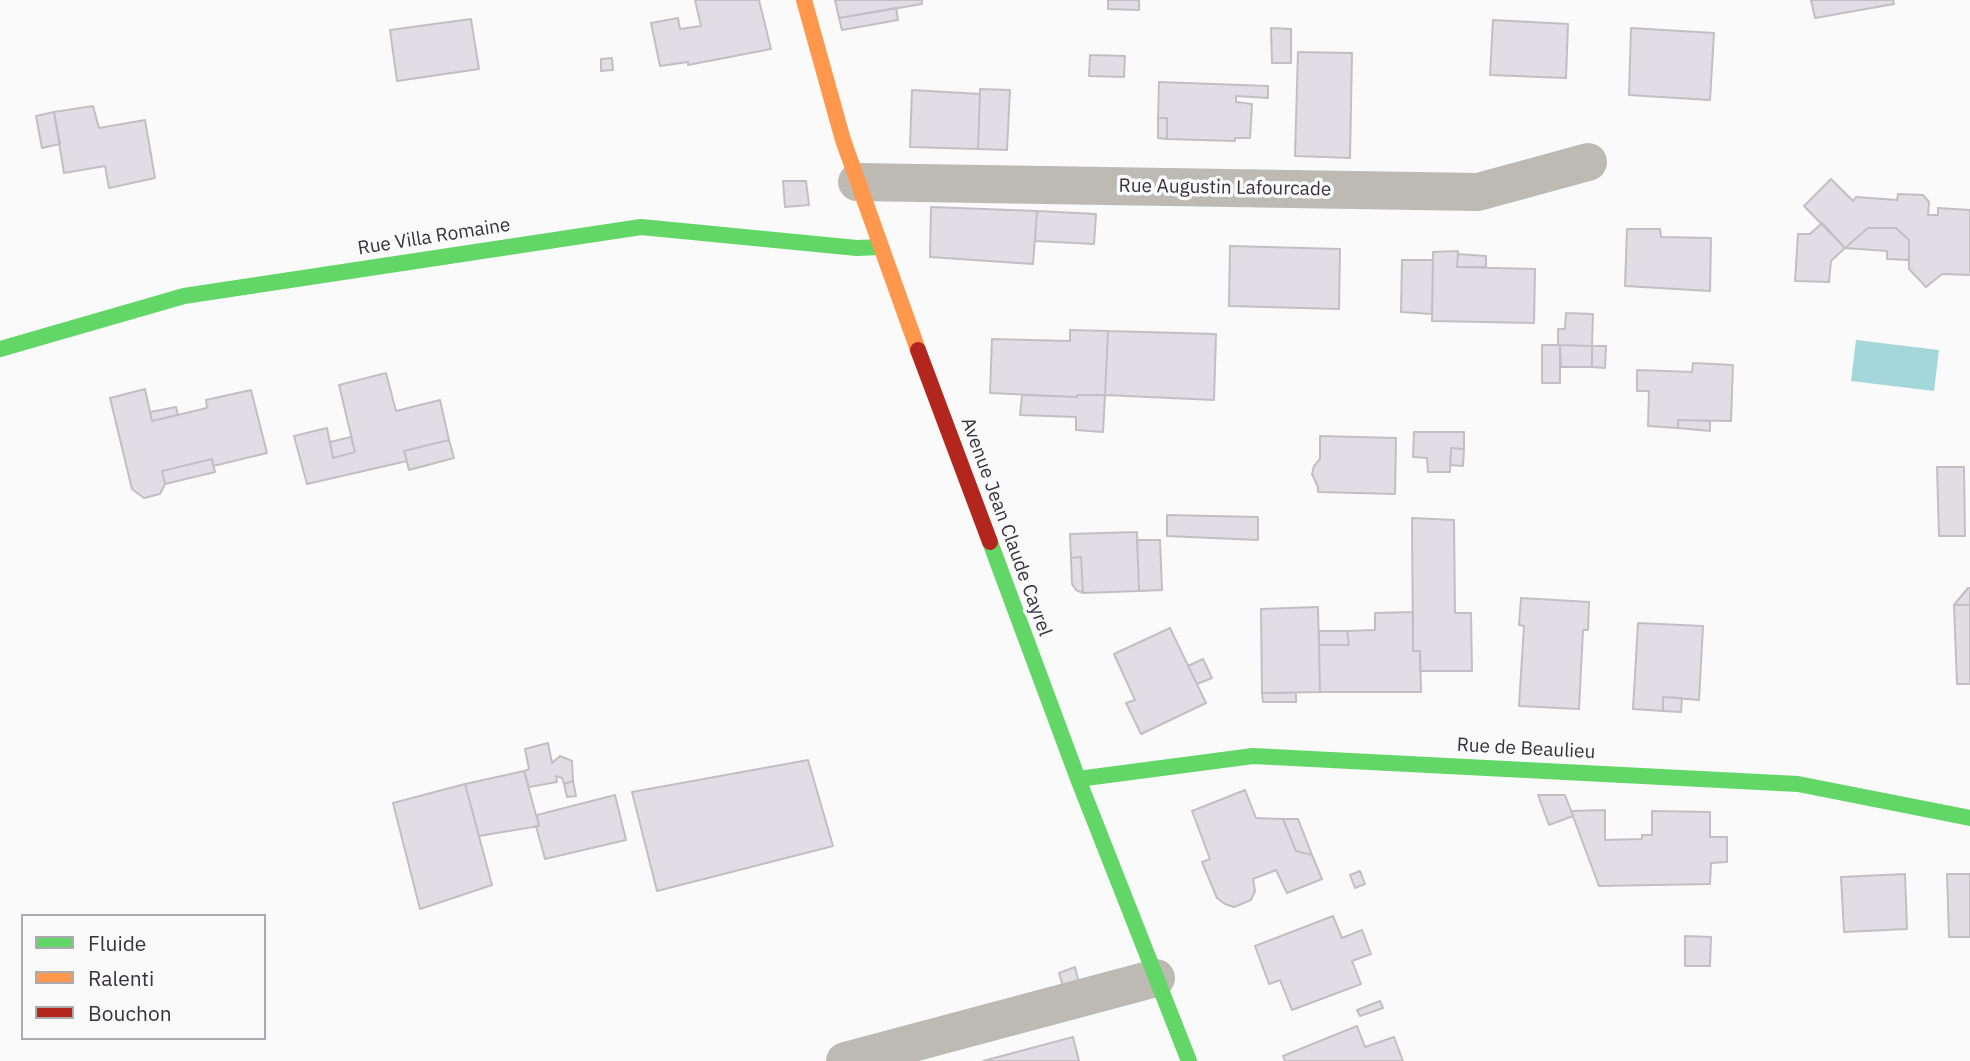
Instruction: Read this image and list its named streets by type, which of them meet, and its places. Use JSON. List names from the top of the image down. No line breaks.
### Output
{"streets":{"street":["Rue Augustin Lafourcade","Rue Villa Romaine","Avenue Jean Claude Cayrel","Rue de Beaulieu"]},"crossings":[["Rue Augustin Lafourcade","Avenue Jean Claude Cayrel"],["Rue Villa Romaine","Avenue Jean Claude Cayrel"],["Avenue Jean Claude Cayrel","Rue de Beaulieu"]],"legend":["Fluide","Ralenti","Bouchon"]}
